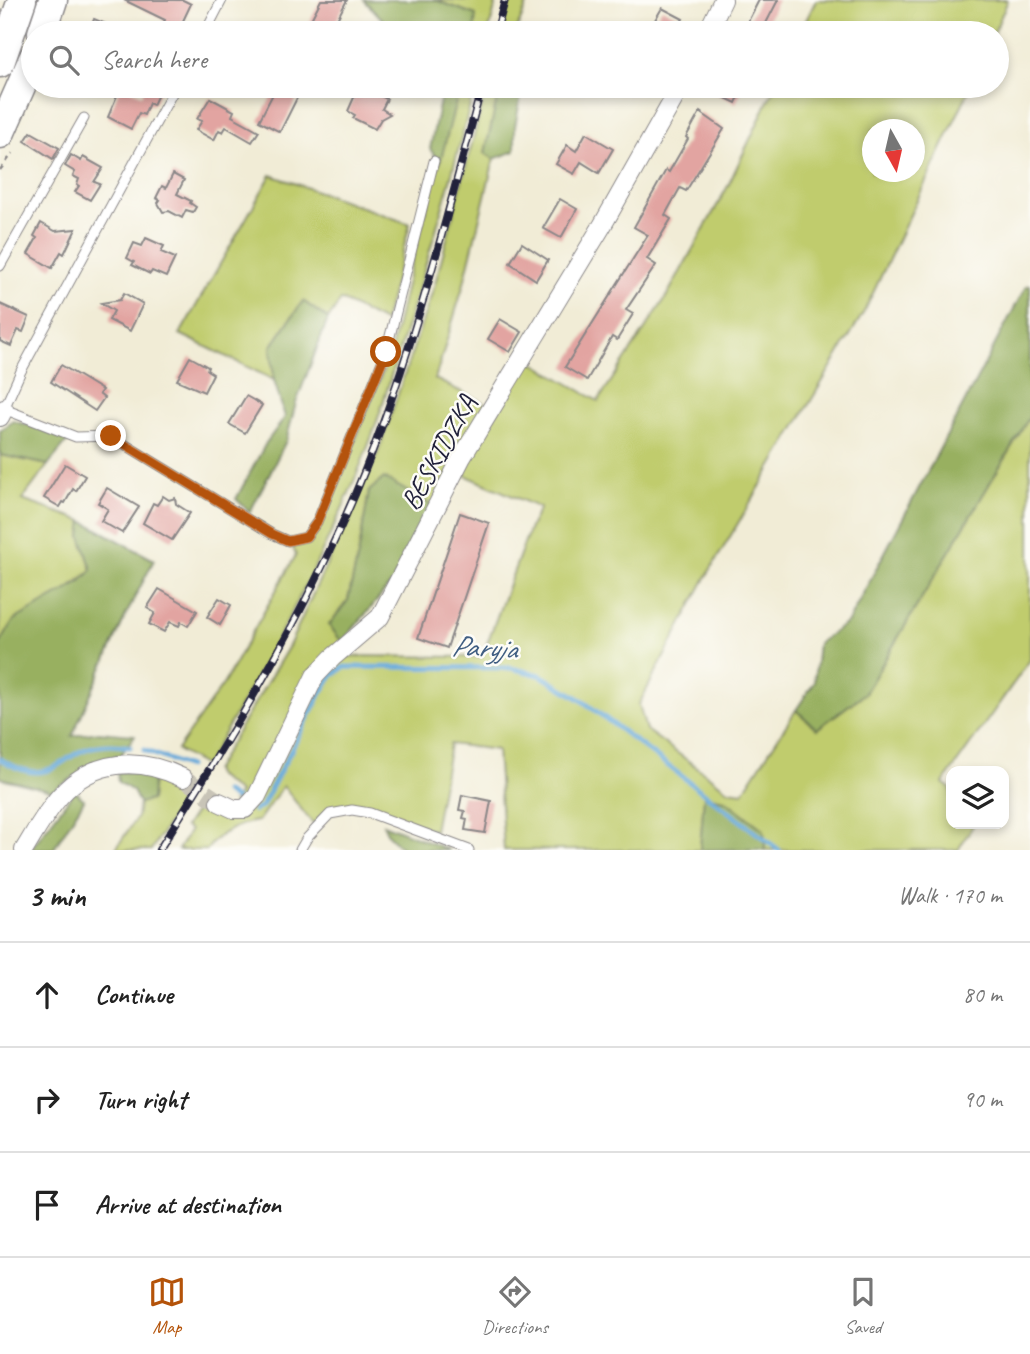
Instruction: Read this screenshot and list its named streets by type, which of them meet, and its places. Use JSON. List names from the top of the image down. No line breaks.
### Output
{"streets":{"street":["BESKIDZKA"]},"water":["Paryja"],"north":"bottom","page":{"search":"Search here","heading":["3 min","Walk · 170 m"],"list":[["Continue","80 m"],["Turn right","90 m"],"Arrive at destination"],"nav":["Map","Directions","Saved"]}}
